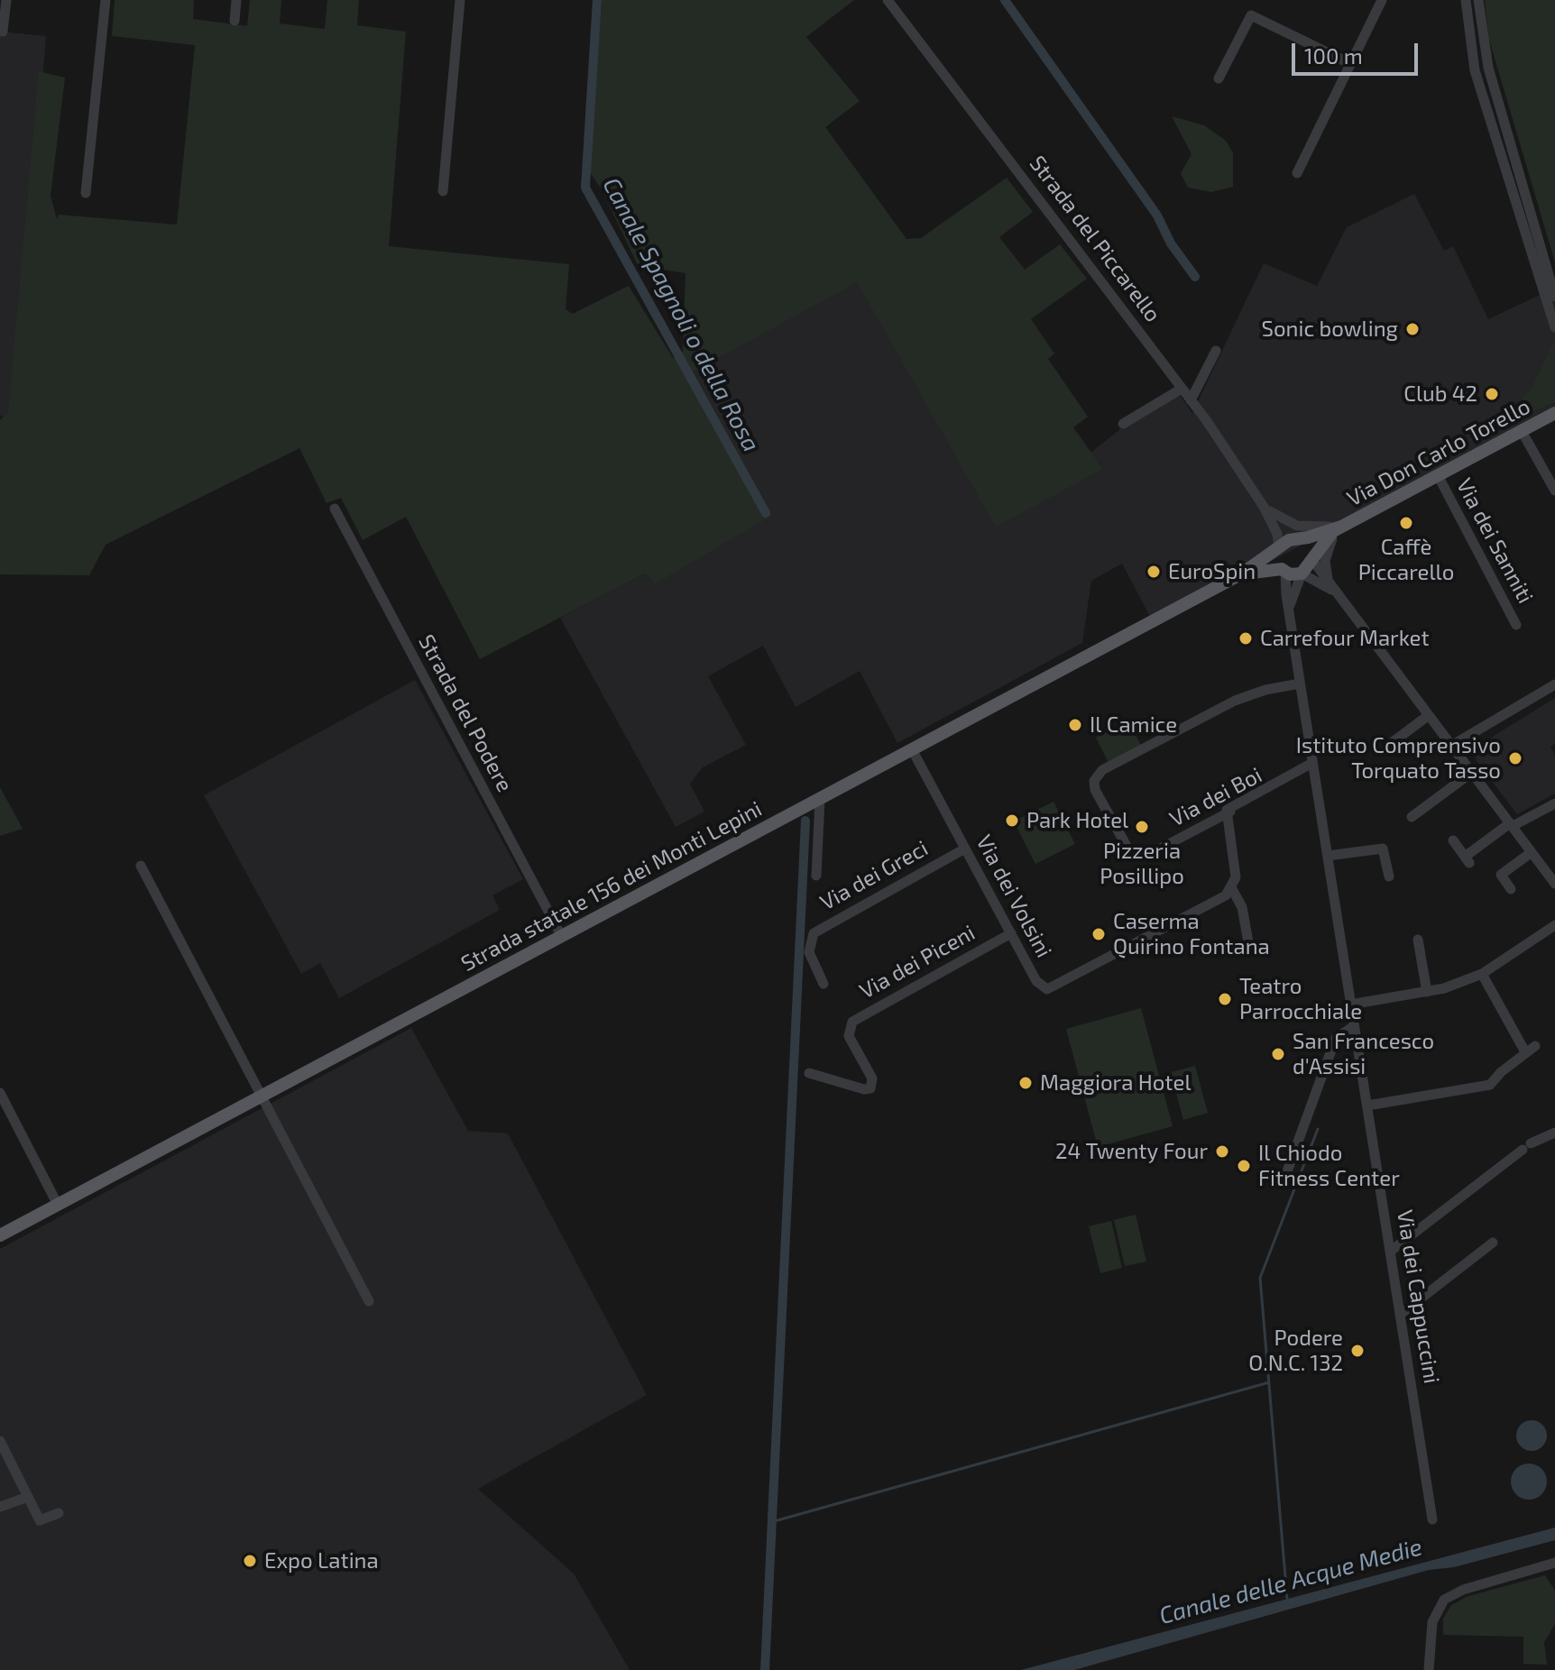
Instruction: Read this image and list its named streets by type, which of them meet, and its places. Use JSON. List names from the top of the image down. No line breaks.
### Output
{"streets":{"main road":["Via Don Carlo Torello","Strada statale 156 dei Monti Lepini"],"street":["Strada del Piccarello","Via dei Sanniti","Strada del Podere","Via dei Boi","Via dei Greci","Via dei Volsini","Via dei Piceni","Via dei Cappuccini"]},"crossings":[["Strada del Piccarello","Via Don Carlo Torello"],["Strada del Piccarello","Strada statale 156 dei Monti Lepini"],["Strada del Piccarello","Via dei Cappuccini"],["Via Don Carlo Torello","Via dei Sanniti"],["Via Don Carlo Torello","Strada statale 156 dei Monti Lepini"],["Via Don Carlo Torello","Via dei Cappuccini"],["Strada del Podere","Strada statale 156 dei Monti Lepini"],["Via dei Boi","Via dei Cappuccini"],["Via dei Greci","Via dei Volsini"],["Strada statale 156 dei Monti Lepini","Via dei Volsini"],["Strada statale 156 dei Monti Lepini","Via dei Cappuccini"],["Via dei Volsini","Via dei Piceni"]],"water":["Canale Spagnoli o della Rosa","Canale delle Acque Medie"],"places":["Sonic bowling","Club 42","Caffè Piccarello","EuroSpin","Carrefour Market","Il Camice","Istituto Comprensivo Torquato Tasso","Park Hotel","Pizzeria Posillipo","Caserma Quirino Fontana","Teatro Parrocchiale","San Francesco d'Assisi","Maggiora Hotel","24 Twenty Four","Il Chiodo Fitness Center","Podere O.N.C. 132","Expo Latina"],"scale_bar":"100 m"}
